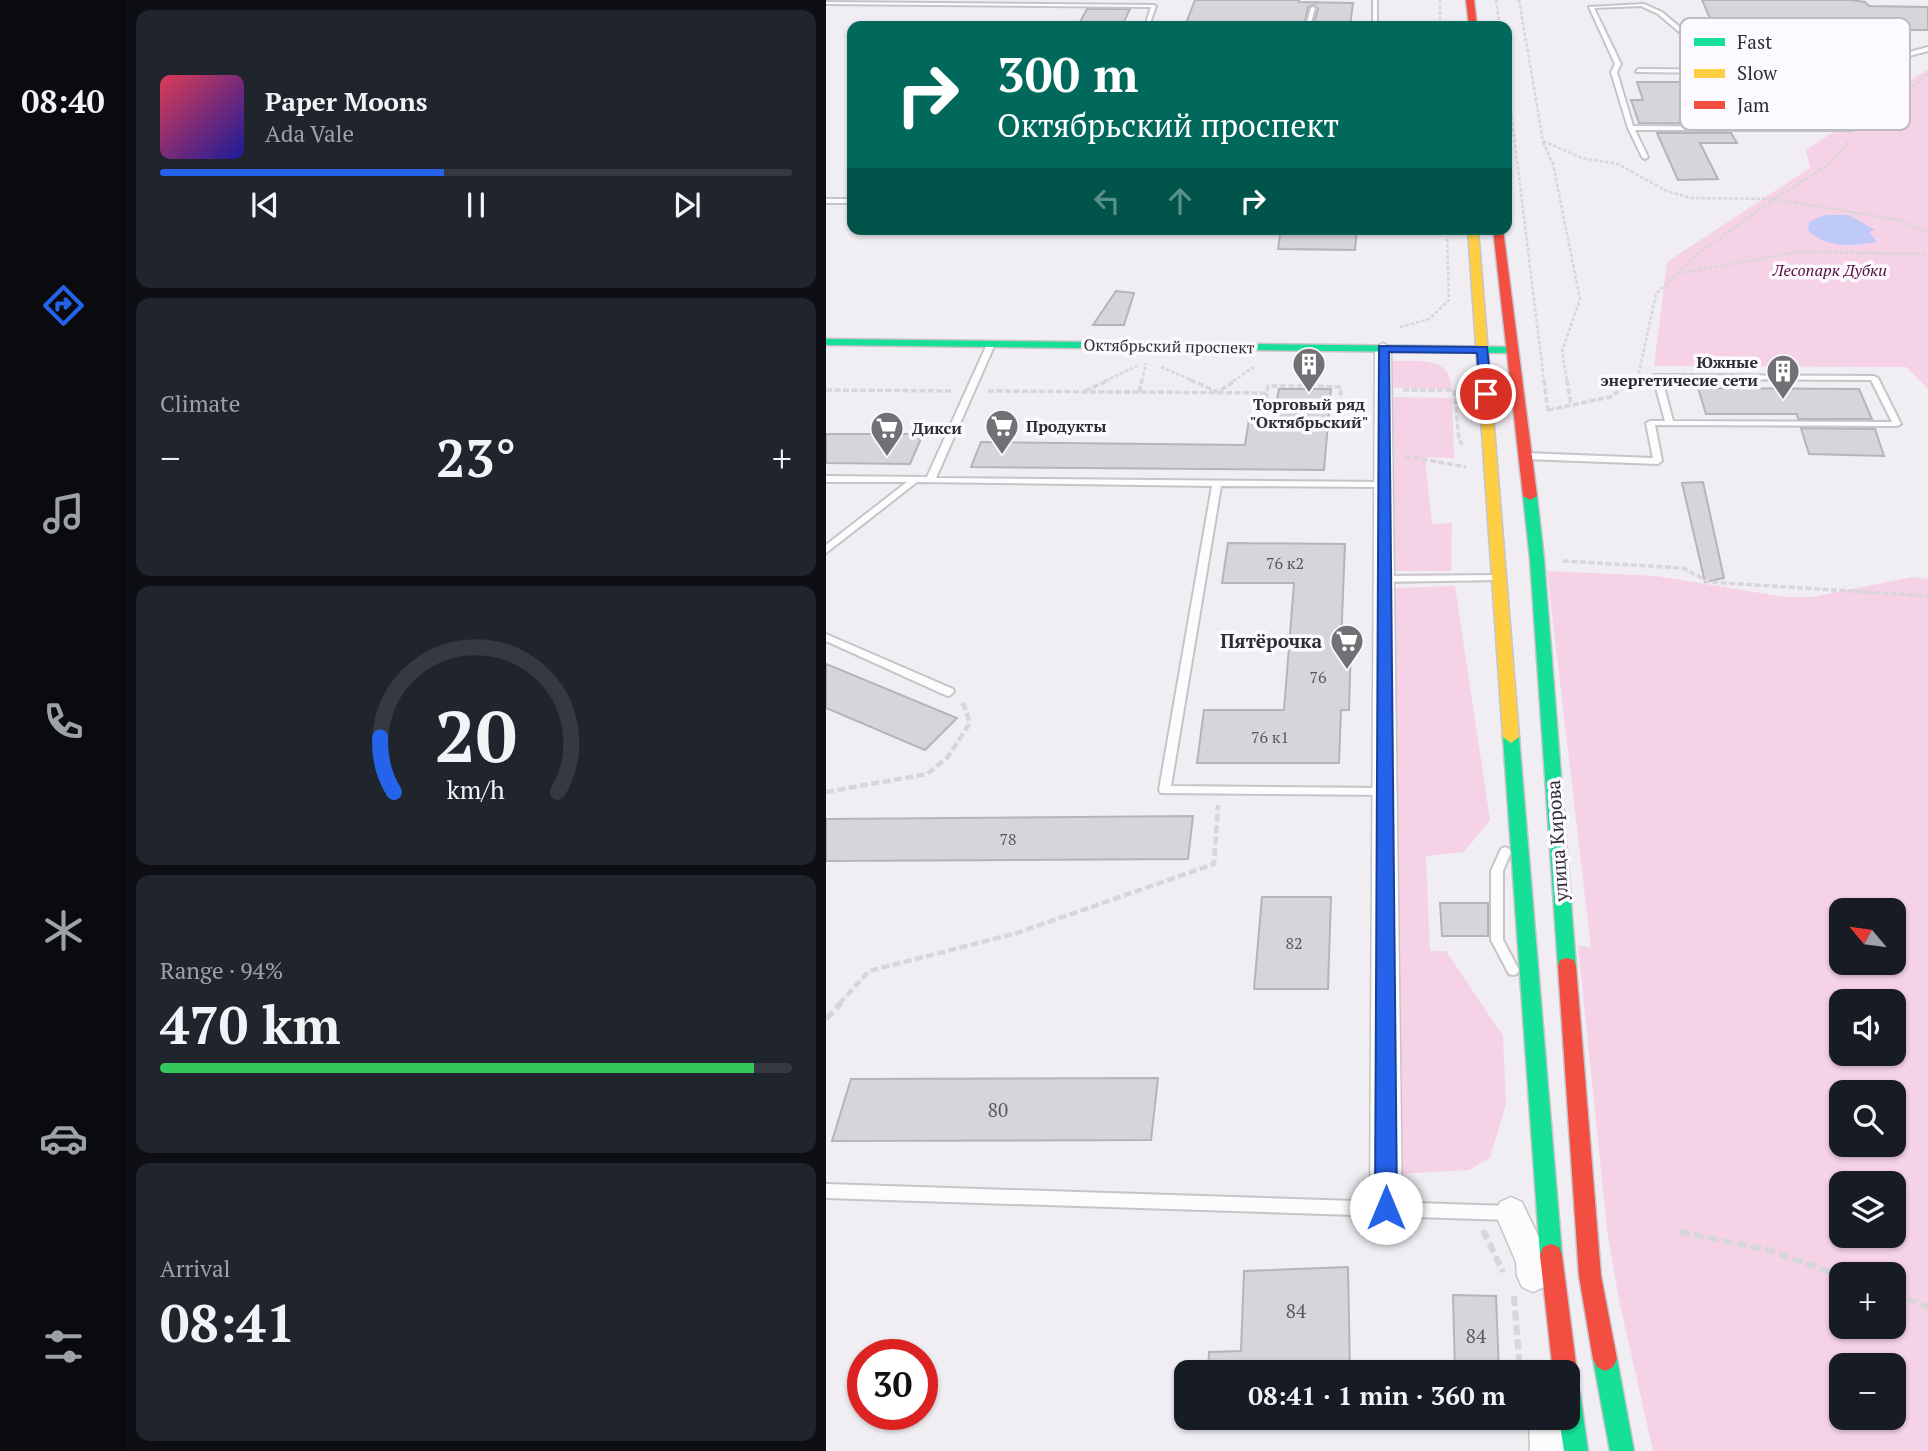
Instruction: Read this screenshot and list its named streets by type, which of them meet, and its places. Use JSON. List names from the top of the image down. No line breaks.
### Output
{"streets":{"main road":["Октябрьский проспект","улица Кирова"]},"crossings":[["Октябрьский проспект","улица Кирова"]],"parks":["Лесопарк Дубки"],"places":{"building":["Торговый ряд \"Октябрьский\"","Южные энергетичесие сети"],"supermarket":["Продукты","Дикси","Пятёрочка"]},"house_numbers":["76 к2","76","76 к1","78","82","80","84","84"],"legend":["Fast","Slow","Jam"],"north":"top left","page":{"tabs":"08:40","turn":["300 m","Октябрьский проспект"],"song":["Paper Moons","Ada Vale"],"tile":["Climate",["Range · 94%","470 km"],["Arrival","08:41"]],"heat":["−","23°","+"],"map_buttons":["+","−"],"limit":"30","trip":"08:41 · 1 min · 360 m","gauge":["20","km/h"]}}
